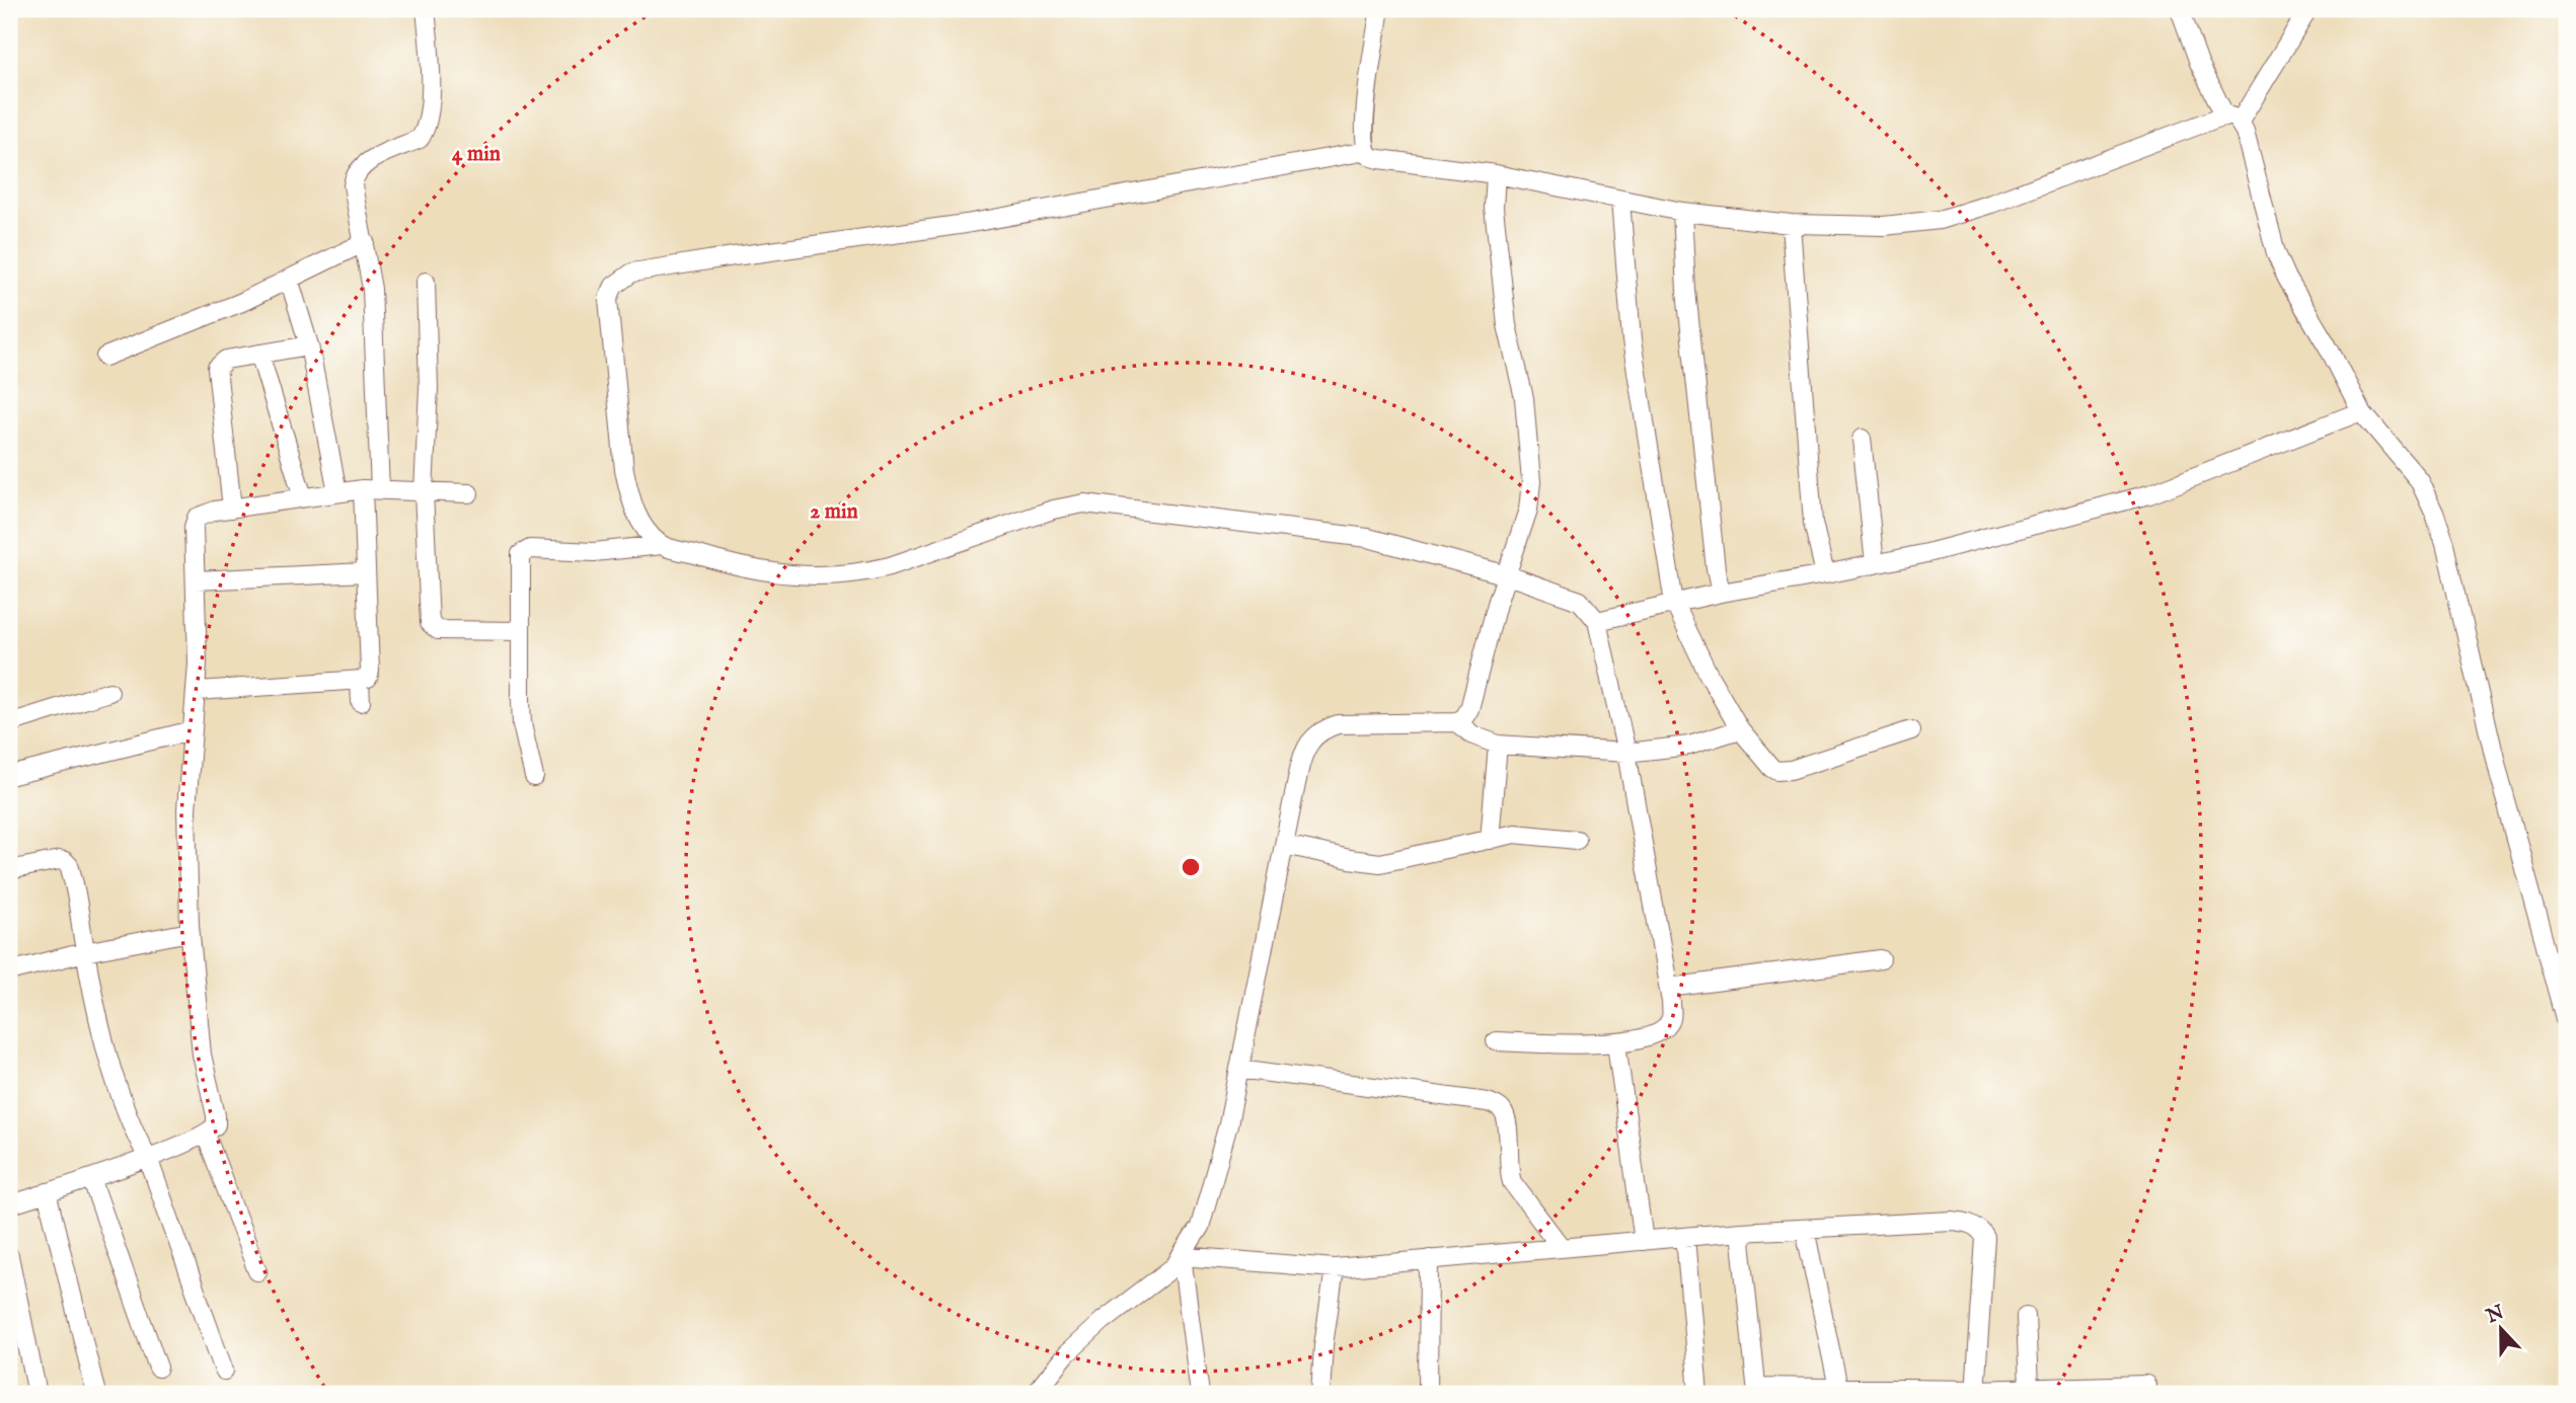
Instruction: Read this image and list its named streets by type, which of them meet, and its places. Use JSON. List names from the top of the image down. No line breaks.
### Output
{"north":"top","rings":["4 min","2 min"]}
